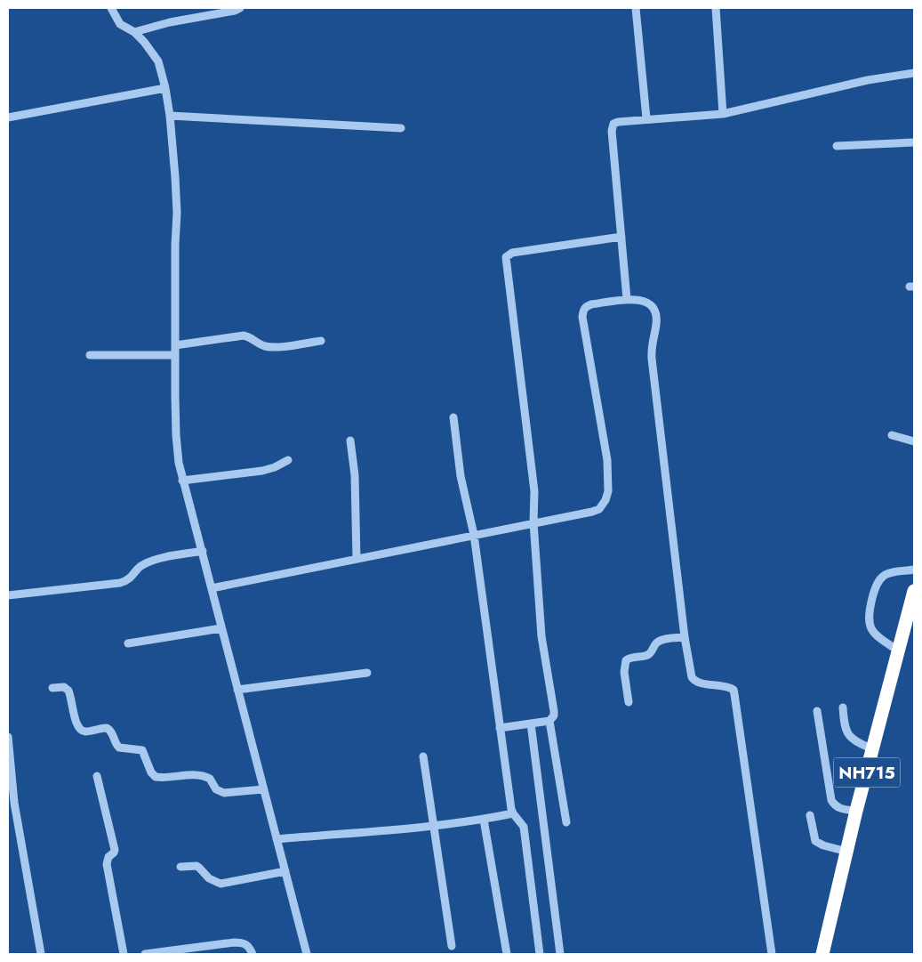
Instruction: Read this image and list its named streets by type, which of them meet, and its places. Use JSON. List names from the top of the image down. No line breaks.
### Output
{"streets":{"highway":["NH715"]}}
